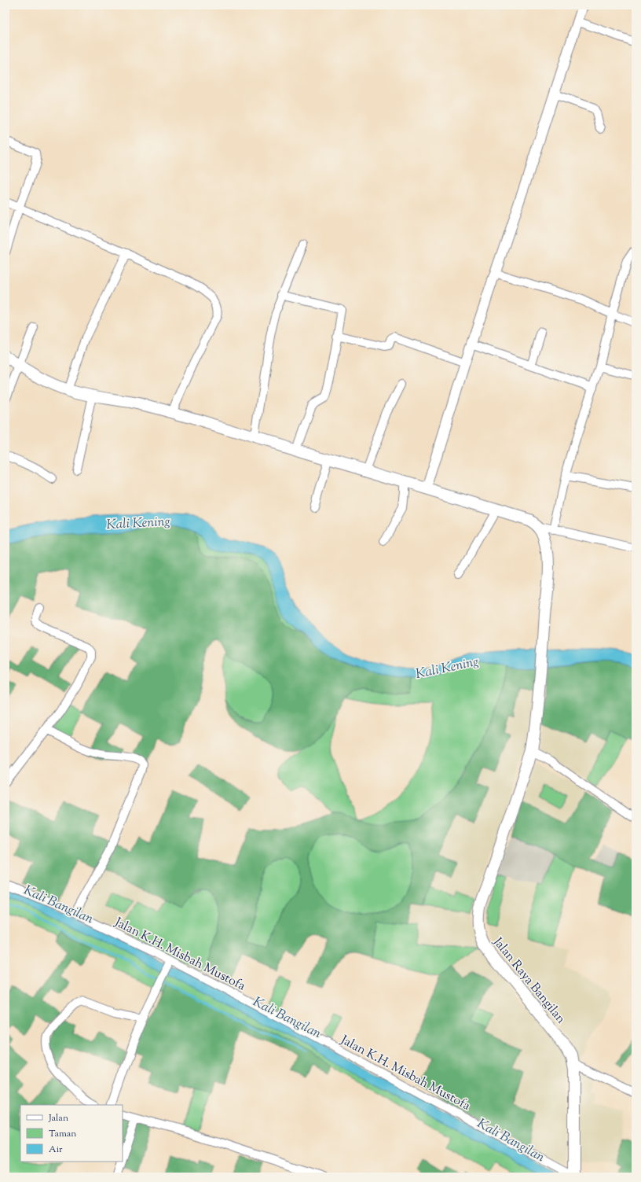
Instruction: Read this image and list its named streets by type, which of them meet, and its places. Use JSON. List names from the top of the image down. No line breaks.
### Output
{"streets":{"main road":["Jalan Raya Bangilan"],"street":["Jalan K.H. Misbah Mustofa"]},"crossings":[["Jalan K.H. Misbah Mustofa","Jalan Raya Bangilan"]],"water":["Kali Kening","Kali Bangilan"],"legend":["Jalan","Taman","Air"]}
